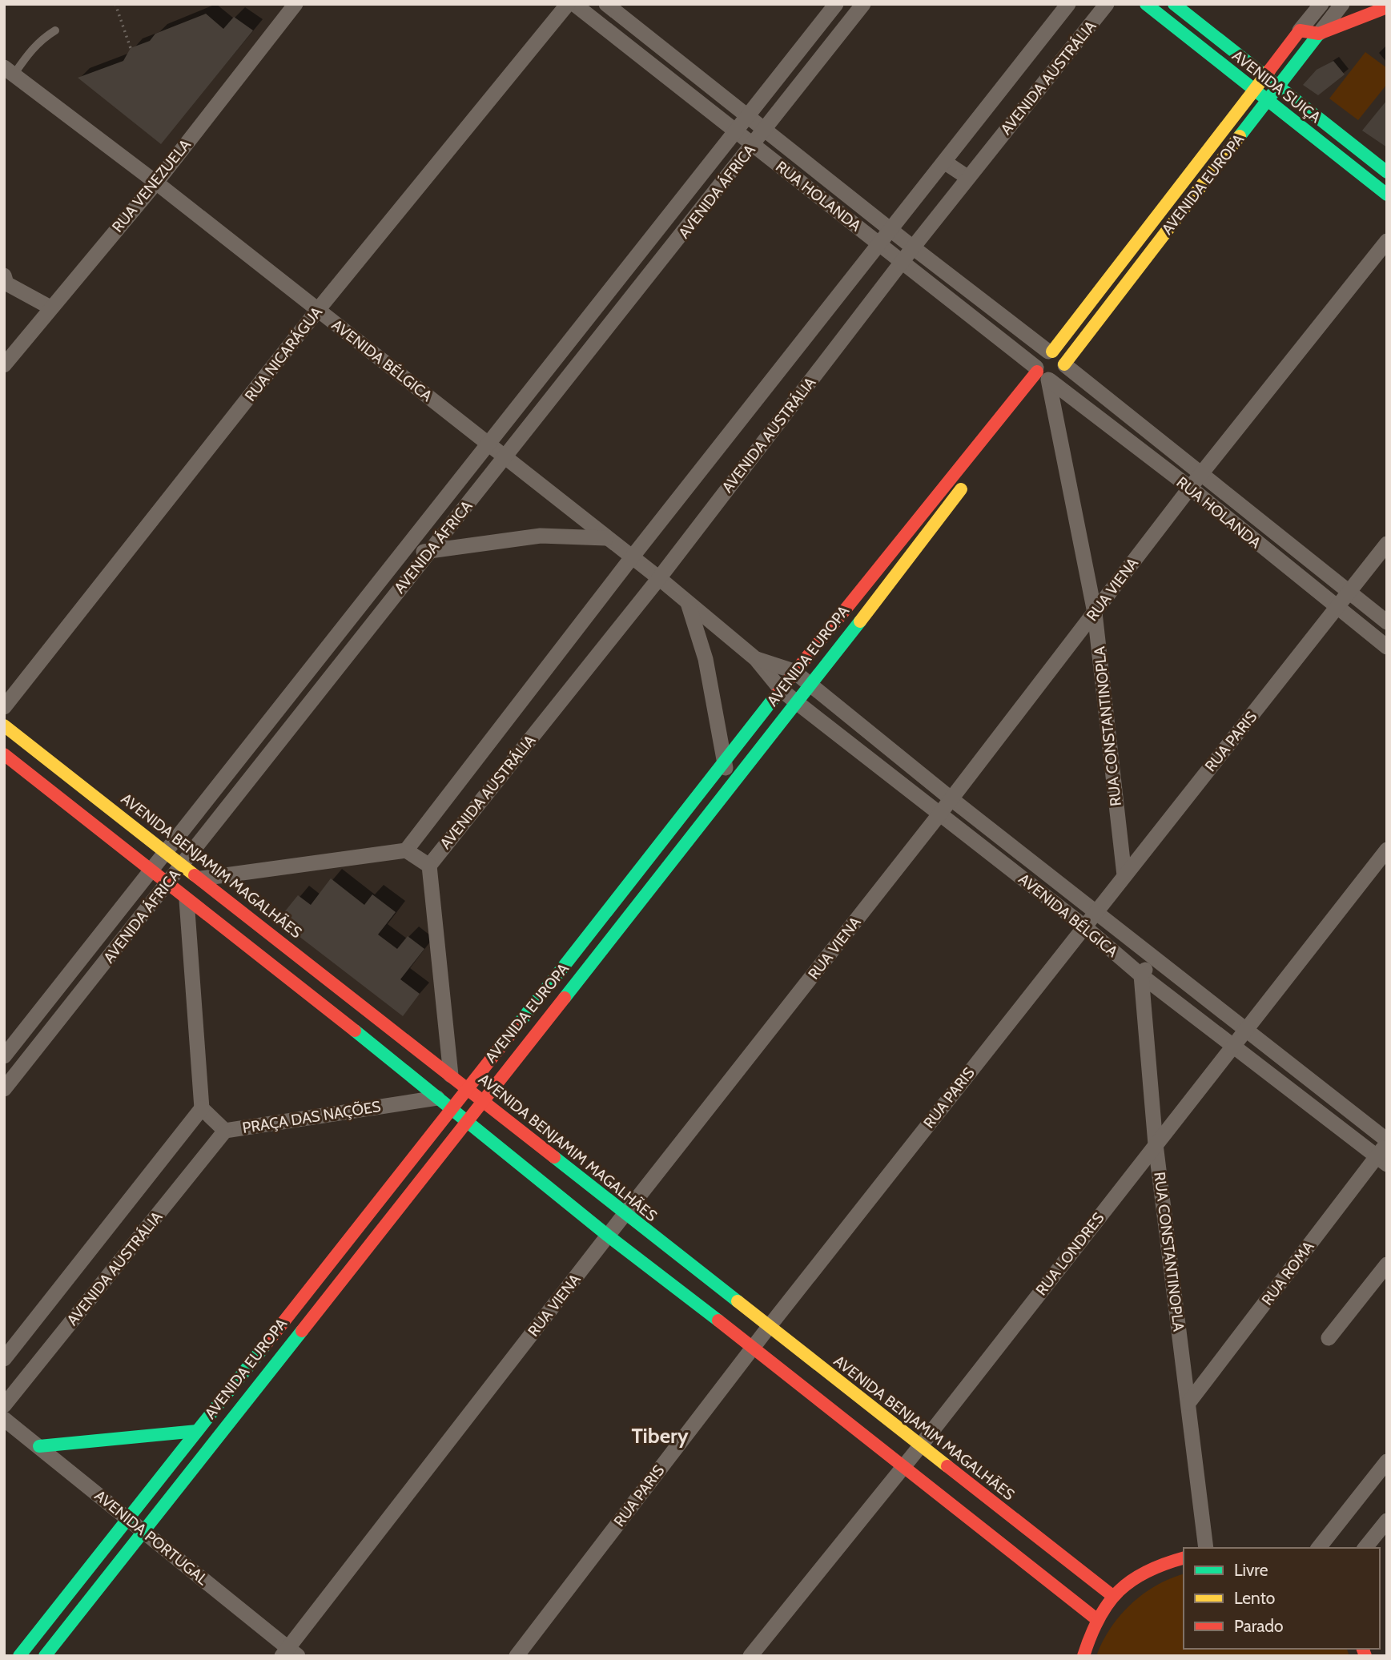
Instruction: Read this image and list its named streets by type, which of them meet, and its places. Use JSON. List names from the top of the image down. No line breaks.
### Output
{"streets":{"main road":["AVENIDA SUIÇA","AVENIDA EUROPA","AVENIDA BENJAMIM MAGALHÃES"],"street":["AVENIDA AUSTRÁLIA","RUA VENEZUELA","AVENIDA ÁFRICA","RUA HOLANDA","RUA NICARÁGUA","AVENIDA BÉLGICA","RUA VIENA","RUA CONSTANTINOPLA","RUA PARIS","PRAÇA DAS NAÇÕES","RUA LONDRES","RUA ROMA","AVENIDA PORTUGAL"]},"crossings":[["AVENIDA AUSTRÁLIA","RUA HOLANDA"],["AVENIDA AUSTRÁLIA","AVENIDA BÉLGICA"],["AVENIDA AUSTRÁLIA","PRAÇA DAS NAÇÕES"],["AVENIDA SUIÇA","AVENIDA EUROPA"],["AVENIDA EUROPA","RUA HOLANDA"],["AVENIDA EUROPA","AVENIDA BÉLGICA"],["AVENIDA EUROPA","RUA CONSTANTINOPLA"],["AVENIDA EUROPA","AVENIDA BENJAMIM MAGALHÃES"],["AVENIDA EUROPA","AVENIDA PORTUGAL"],["RUA VENEZUELA","AVENIDA BÉLGICA"],["AVENIDA ÁFRICA","RUA HOLANDA"],["AVENIDA ÁFRICA","AVENIDA BÉLGICA"],["AVENIDA ÁFRICA","AVENIDA BENJAMIM MAGALHÃES"],["RUA HOLANDA","RUA VIENA"],["RUA HOLANDA","RUA CONSTANTINOPLA"],["RUA HOLANDA","RUA PARIS"],["RUA NICARÁGUA","AVENIDA BÉLGICA"],["AVENIDA BÉLGICA","RUA VIENA"],["AVENIDA BÉLGICA","RUA CONSTANTINOPLA"],["AVENIDA BÉLGICA","RUA PARIS"],["AVENIDA BÉLGICA","RUA LONDRES"],["AVENIDA BÉLGICA","RUA ROMA"],["RUA VIENA","RUA CONSTANTINOPLA"],["RUA VIENA","AVENIDA BENJAMIM MAGALHÃES"],["RUA VIENA","AVENIDA PORTUGAL"],["RUA CONSTANTINOPLA","RUA PARIS"],["RUA CONSTANTINOPLA","RUA LONDRES"],["RUA CONSTANTINOPLA","RUA ROMA"],["RUA PARIS","AVENIDA BENJAMIM MAGALHÃES"],["AVENIDA BENJAMIM MAGALHÃES","RUA LONDRES"]],"districts":["Tibery"],"legend":["Livre","Lento","Parado"]}
